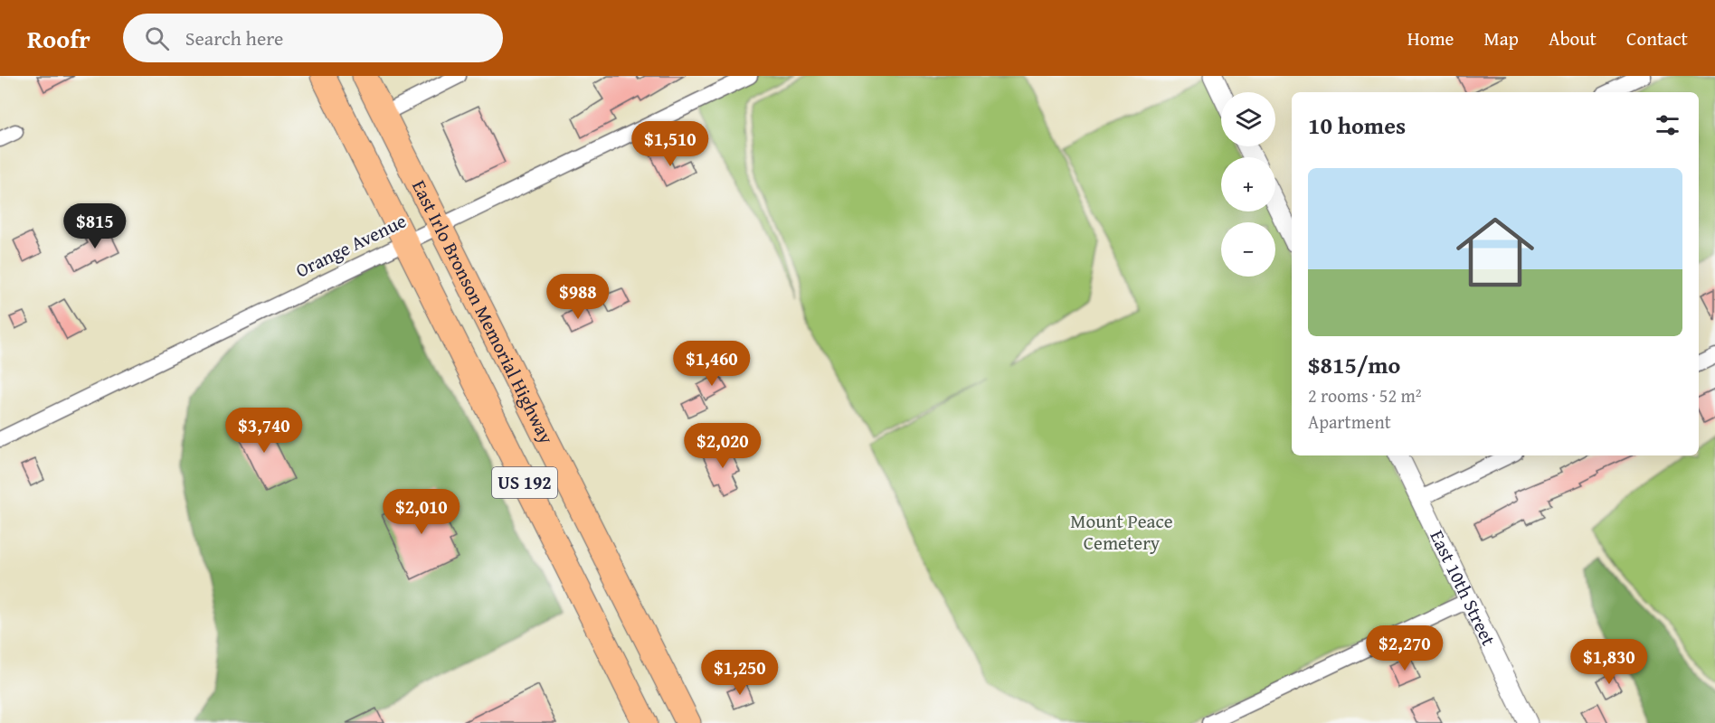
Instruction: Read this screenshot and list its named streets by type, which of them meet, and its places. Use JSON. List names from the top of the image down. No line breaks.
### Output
{"streets":{"highway":["East Irlo Bronson Memorial Highway","US 192"],"street":["Orange Avenue","East 10th Street"]},"crossings":[["Orange Avenue","East Irlo Bronson Memorial Highway"]],"parks":["Mount Peace Cemetery"],"page":{"header":"Roofr","search":"Search here","nav":["Home","Map","About","Contact"],"map_buttons":["+","−"],"heading":"10 homes","price":["$1,510","$815","$988","$1,460","$3,740","$2,020","$2,010","$2,270","$1,830","$1,250"],"list":[{"name":"$815/mo","note":"2 rooms · 52 m² · Apartment"}]}}
